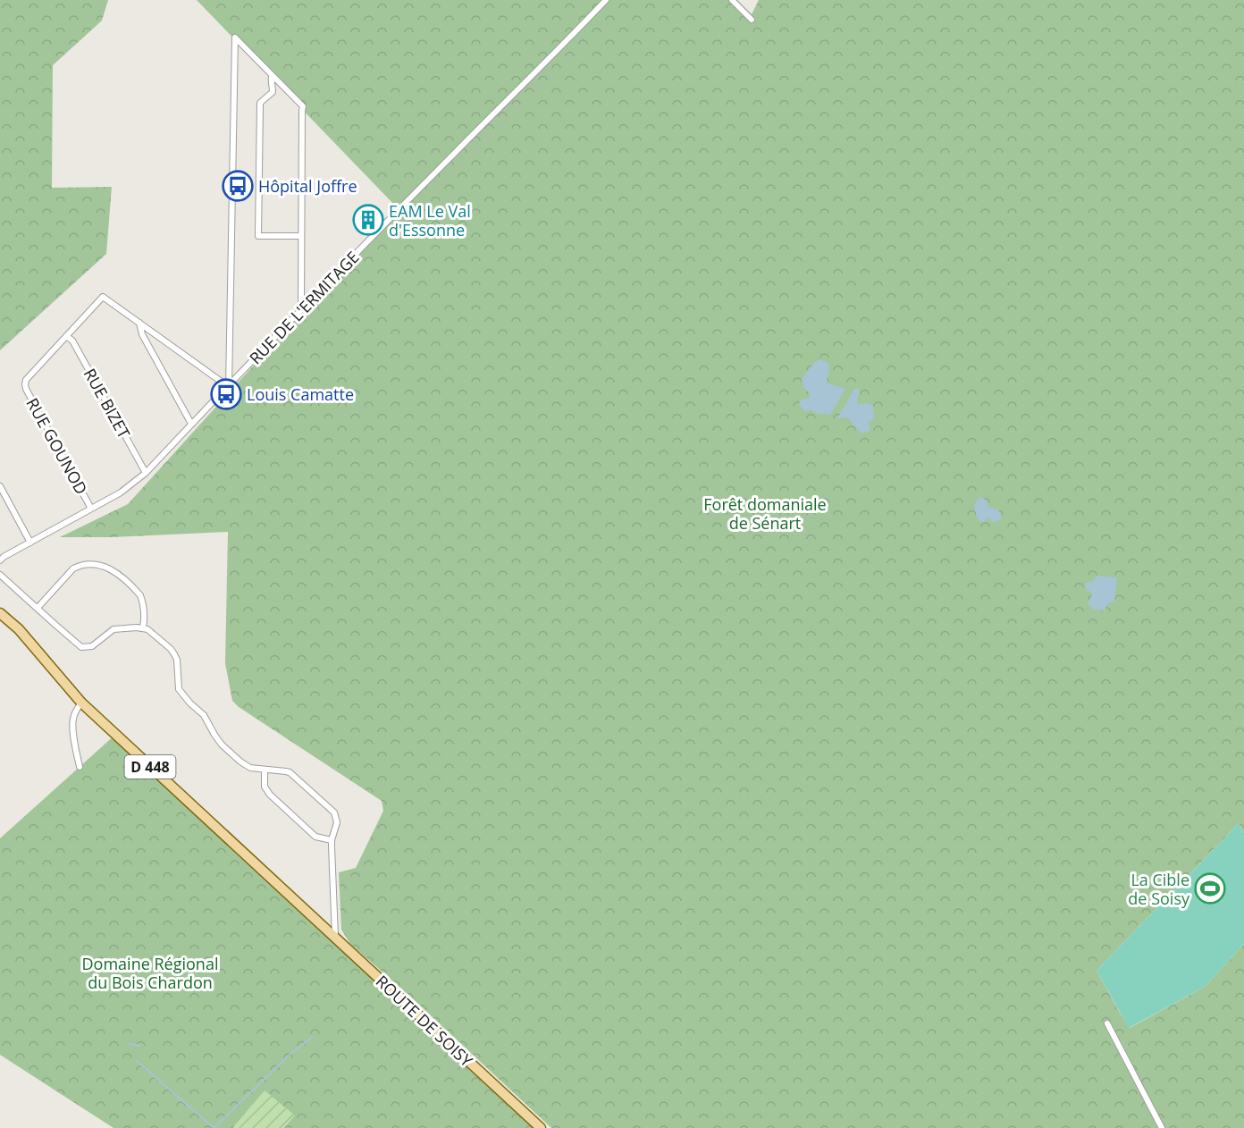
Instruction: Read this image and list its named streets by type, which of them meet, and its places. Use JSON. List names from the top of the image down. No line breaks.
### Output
{"streets":{"main road":["D 448","ROUTE DE SOISY"],"street":["RUE DE L'ERMITAGE","RUE BIZET","RUE GOUNOD"]},"crossings":[["RUE DE L'ERMITAGE","RUE BIZET"],["RUE DE L'ERMITAGE","RUE GOUNOD"],["RUE BIZET","RUE GOUNOD"],["D 448","ROUTE DE SOISY"]],"parks":["Forêt domaniale de Sénart","Domaine Régional du Bois Chardon"],"places":{"bus stop":["Hôpital Joffre","Louis Camatte"],"building":["EAM Le Val d'Essonne"],"sports":["La Cible de Soisy"]}}
